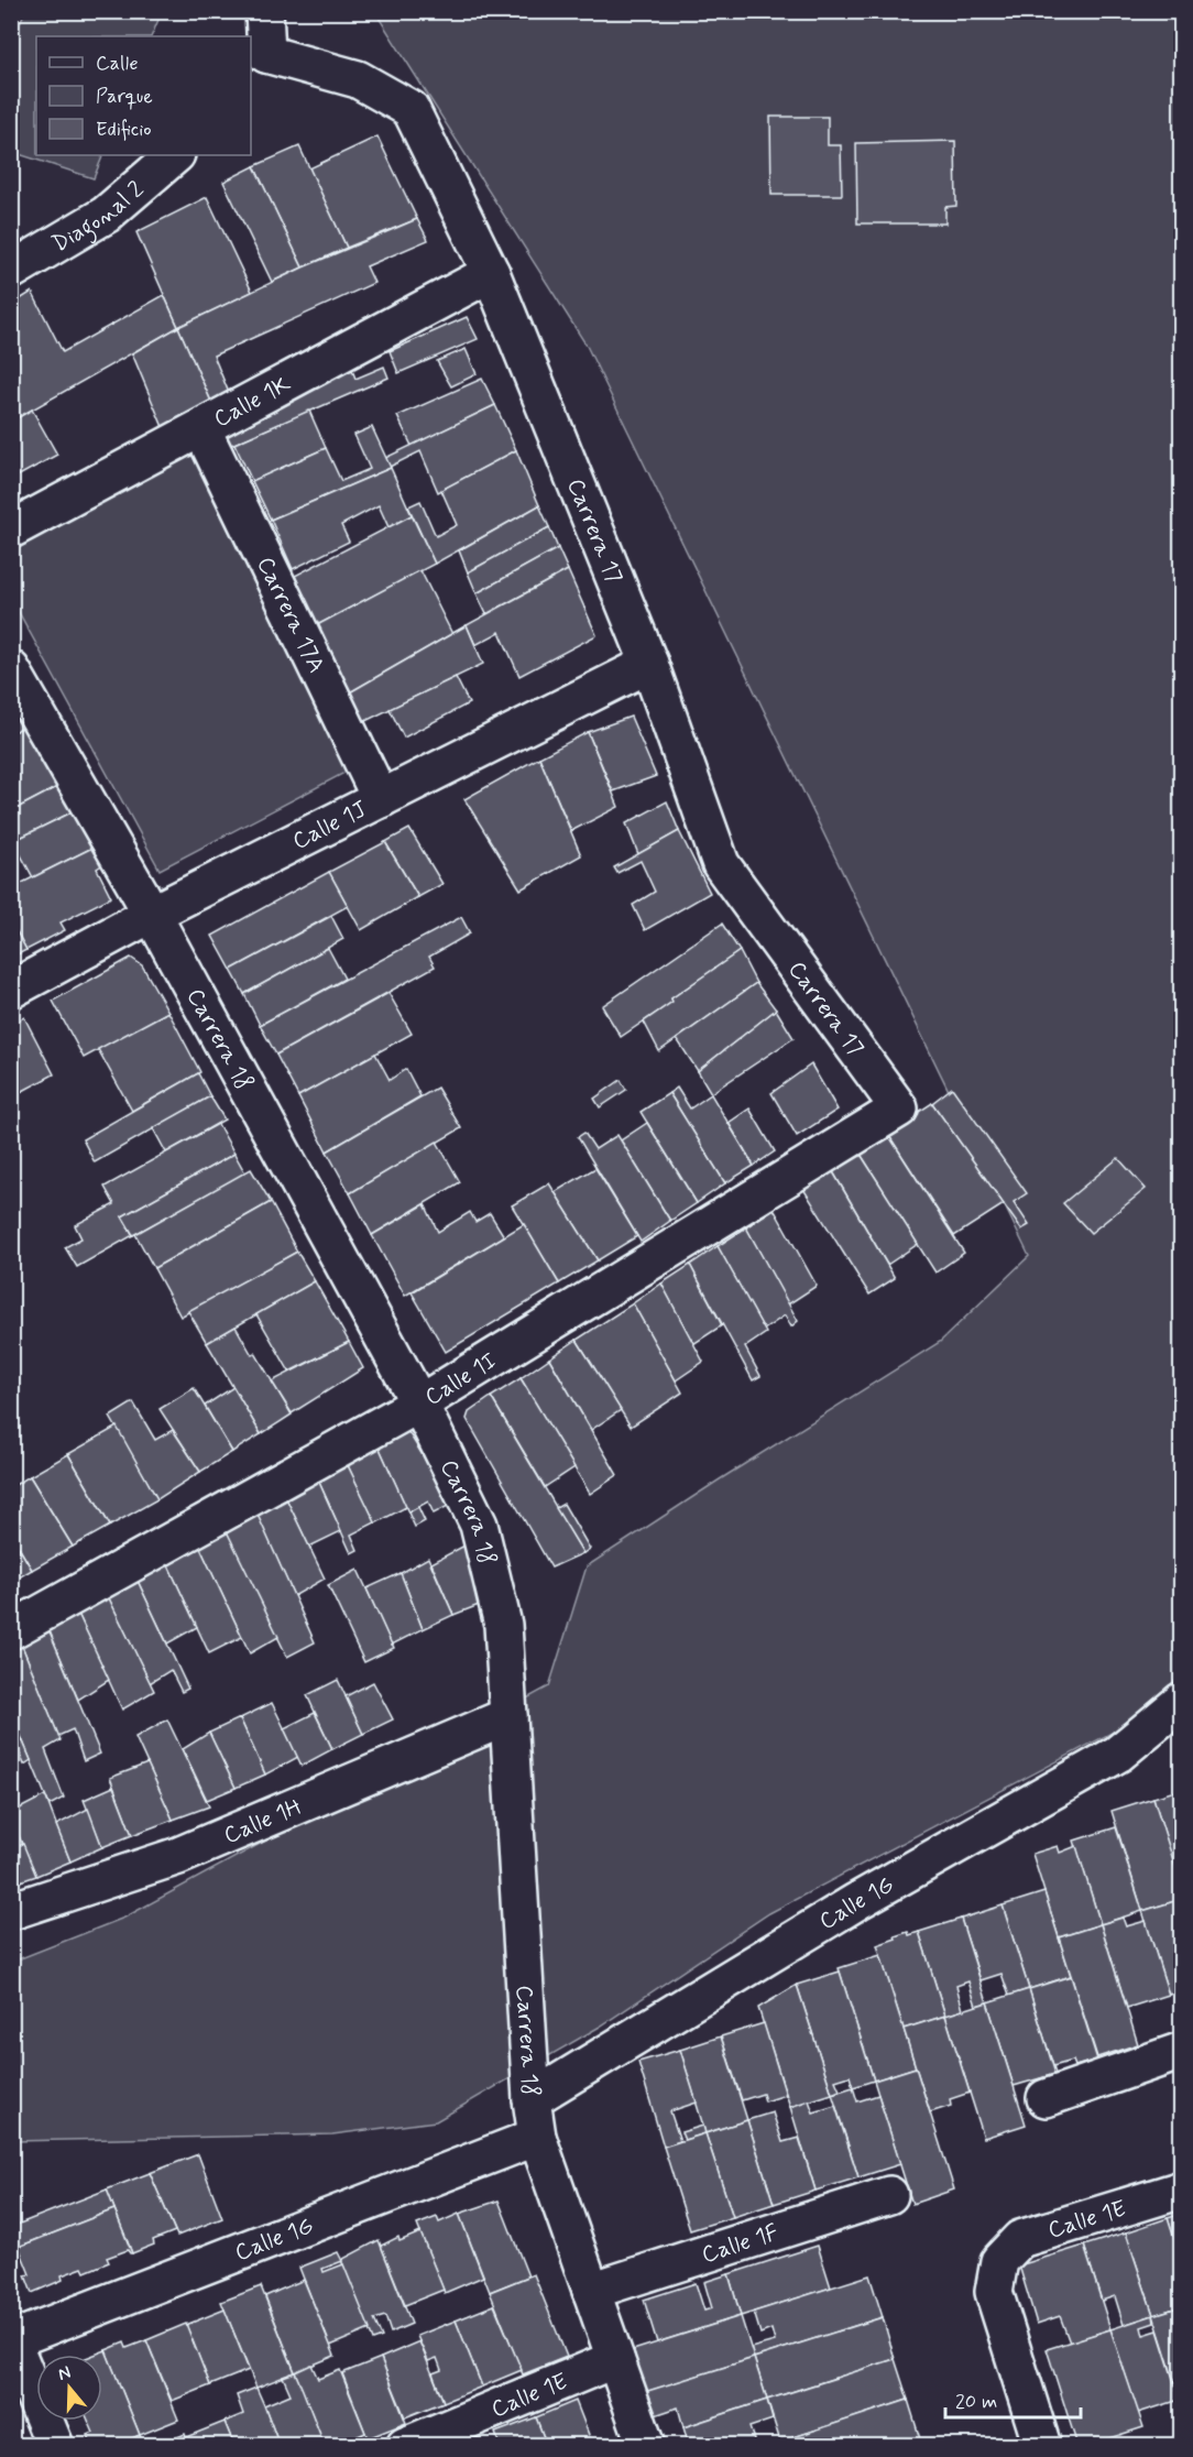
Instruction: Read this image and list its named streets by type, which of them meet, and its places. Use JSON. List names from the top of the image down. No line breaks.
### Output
{"streets":{"street":["Diagonal 2","Calle 1K","Carrera 17","Carrera 17A","Calle 1J","Carrera 18","Calle 1I","Calle 1H","Calle 1G","Calle 1E","Calle 1F"]},"crossings":[["Calle 1K","Carrera 17"],["Calle 1K","Carrera 17A"],["Carrera 17","Calle 1J"],["Carrera 17","Calle 1I"],["Carrera 17A","Calle 1J"],["Calle 1J","Carrera 18"],["Carrera 18","Calle 1I"],["Carrera 18","Calle 1H"],["Carrera 18","Calle 1G"],["Carrera 18","Calle 1E"],["Carrera 18","Calle 1F"]],"legend":["Calle","Parque","Edificio"],"scale_bar":"20 m","north":"top"}
